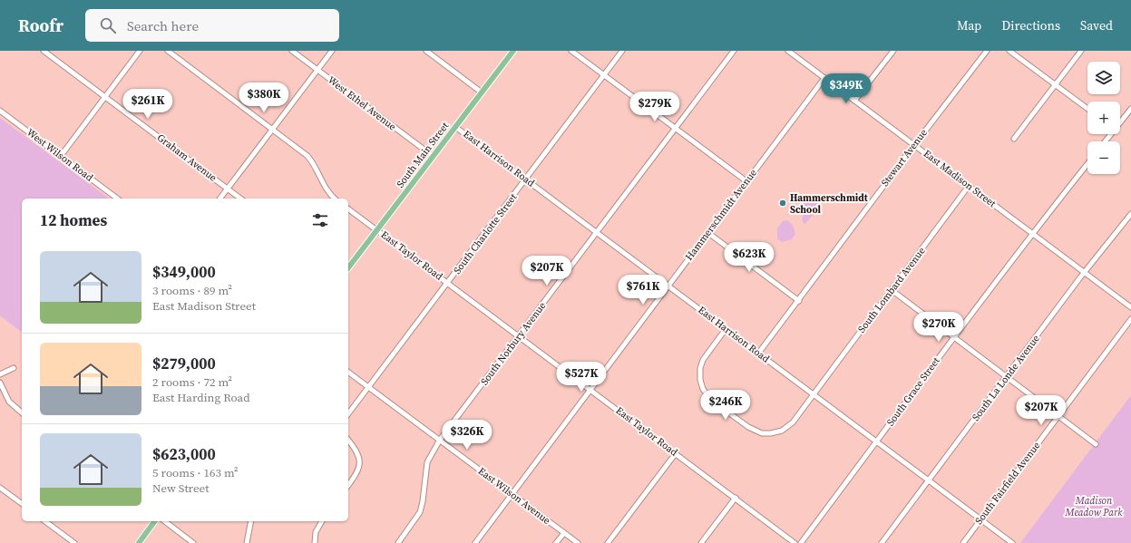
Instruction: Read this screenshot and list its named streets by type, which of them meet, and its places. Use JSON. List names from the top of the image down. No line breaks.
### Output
{"streets":{"main road":["South Main Street"],"street":["West Ethel Avenue","West Wilson Road","Graham Avenue","Stewart Avenue","East Harrison Road","East Madison Street","Hammerschmidt Avenue","South Charlotte Street","East Taylor Road","South Lombard Avenue","South Norbury Avenue","South La Londe Avenue","South Grace Street","South Fairfield Avenue","East Wilson Avenue"]},"crossings":[["West Ethel Avenue","South Main Street"],["South Main Street","East Harrison Road"],["South Main Street","East Taylor Road"],["Stewart Avenue","East Harrison Road"],["Stewart Avenue","East Madison Street"],["East Harrison Road","Hammerschmidt Avenue"],["East Harrison Road","South Charlotte Street"],["East Harrison Road","South Lombard Avenue"],["East Harrison Road","South Norbury Avenue"],["East Harrison Road","South La Londe Avenue"],["East Harrison Road","South Grace Street"],["East Harrison Road","South Fairfield Avenue"],["East Madison Street","Hammerschmidt Avenue"],["East Madison Street","South Lombard Avenue"],["East Madison Street","South La Londe Avenue"],["East Madison Street","South Grace Street"],["Hammerschmidt Avenue","East Taylor Road"],["Hammerschmidt Avenue","East Wilson Avenue"],["South Charlotte Street","East Taylor Road"],["South Charlotte Street","East Wilson Avenue"],["East Taylor Road","South Norbury Avenue"],["South Norbury Avenue","East Wilson Avenue"]],"parks":["Madison Meadow Park"],"places":["Hammerschmidt School"],"page":{"header":"Roofr","search":"Search here","nav":["Map","Directions","Saved"],"map_buttons":["+","−"],"price":["$349K","$380K","$261K","$279K","$623K","$207K","$761K","$270K","$527K","$246K","$207K","$326K"],"heading":"12 homes","list":[{"name":"$349,000","note":"3 rooms · 89 m² · East Madison Street"},{"name":"$279,000","note":"2 rooms · 72 m² · East Harding Road"},{"name":"$623,000","note":"5 rooms · 163 m² · New Street"}]}}
